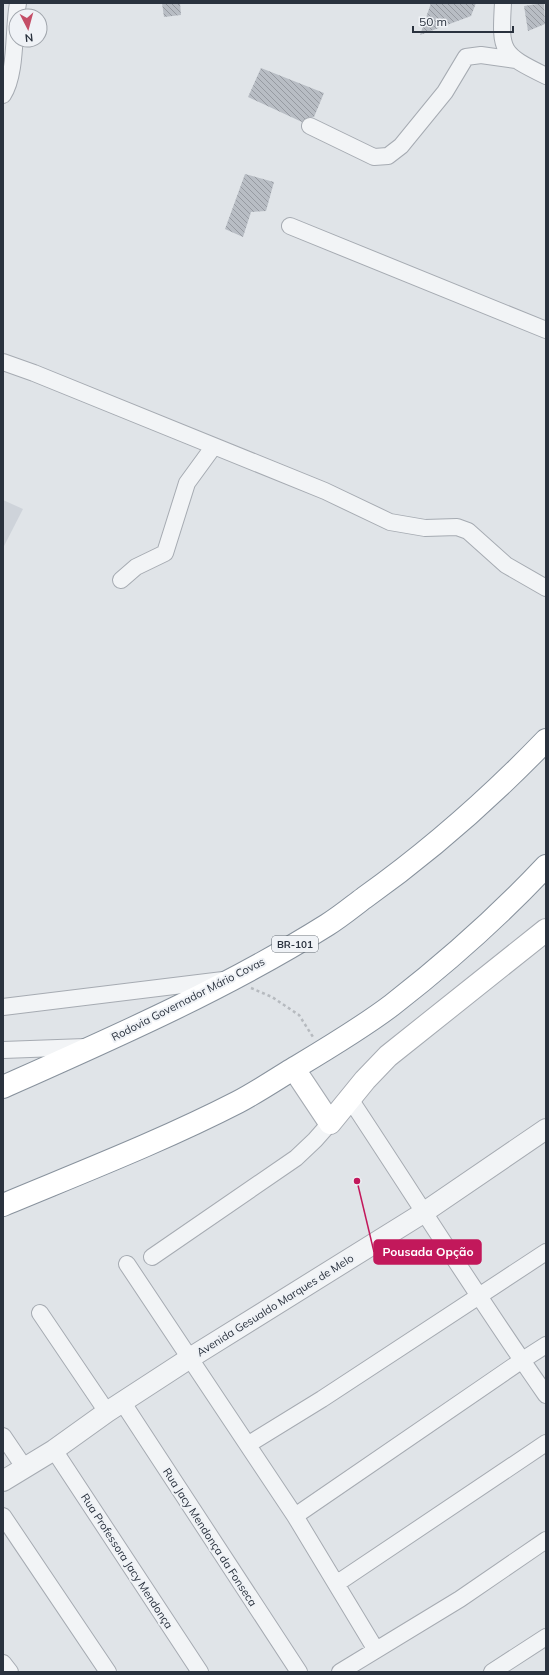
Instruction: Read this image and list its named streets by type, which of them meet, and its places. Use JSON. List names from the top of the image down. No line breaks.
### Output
{"streets":{"main road":["BR-101","Rodovia Governador Mário Covas"],"street":["Avenida Gesualdo Marques de Melo","Rua Jacy Mendonça da Fonseca","Rua Professora Jacy Mendonça"]},"crossings":[["Avenida Gesualdo Marques de Melo","Rua Jacy Mendonça da Fonseca"],["Avenida Gesualdo Marques de Melo","Rua Professora Jacy Mendonça"]],"places":["Pousada Opção"],"scale_bar":"50 m","north":"bottom"}
